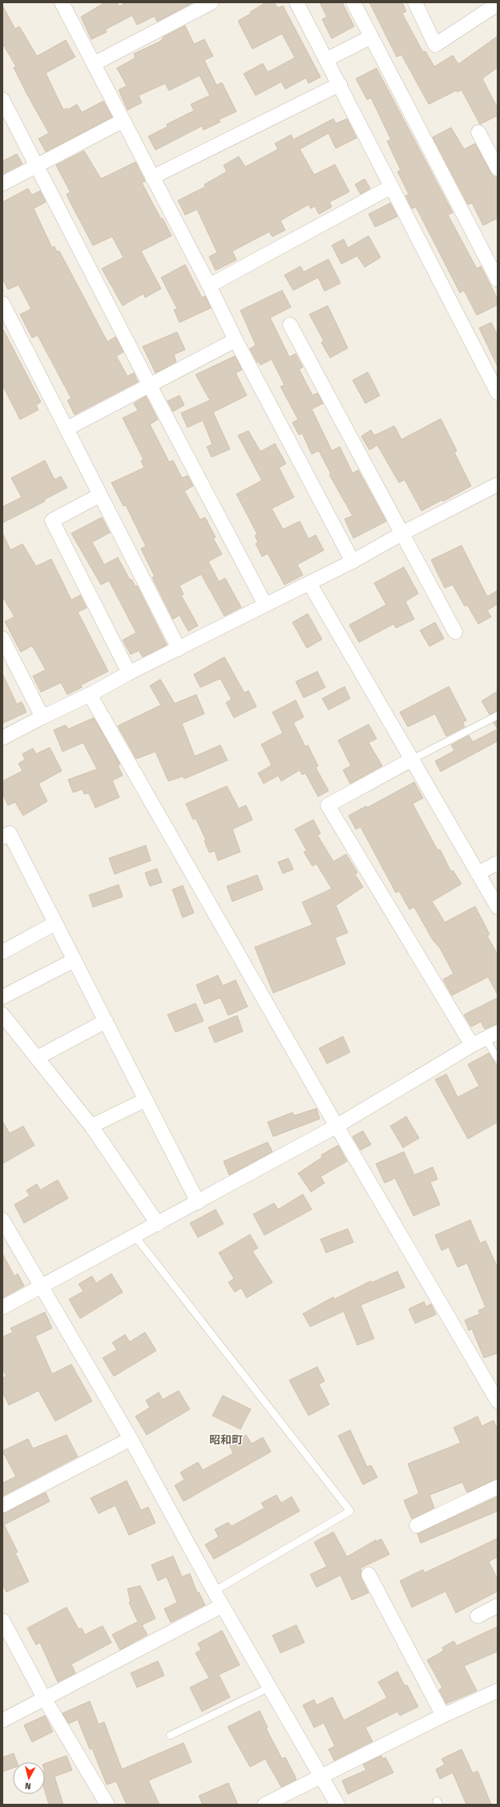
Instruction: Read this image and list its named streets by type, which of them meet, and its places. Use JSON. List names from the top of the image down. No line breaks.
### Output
{"districts":["昭和町"],"north":"bottom"}
